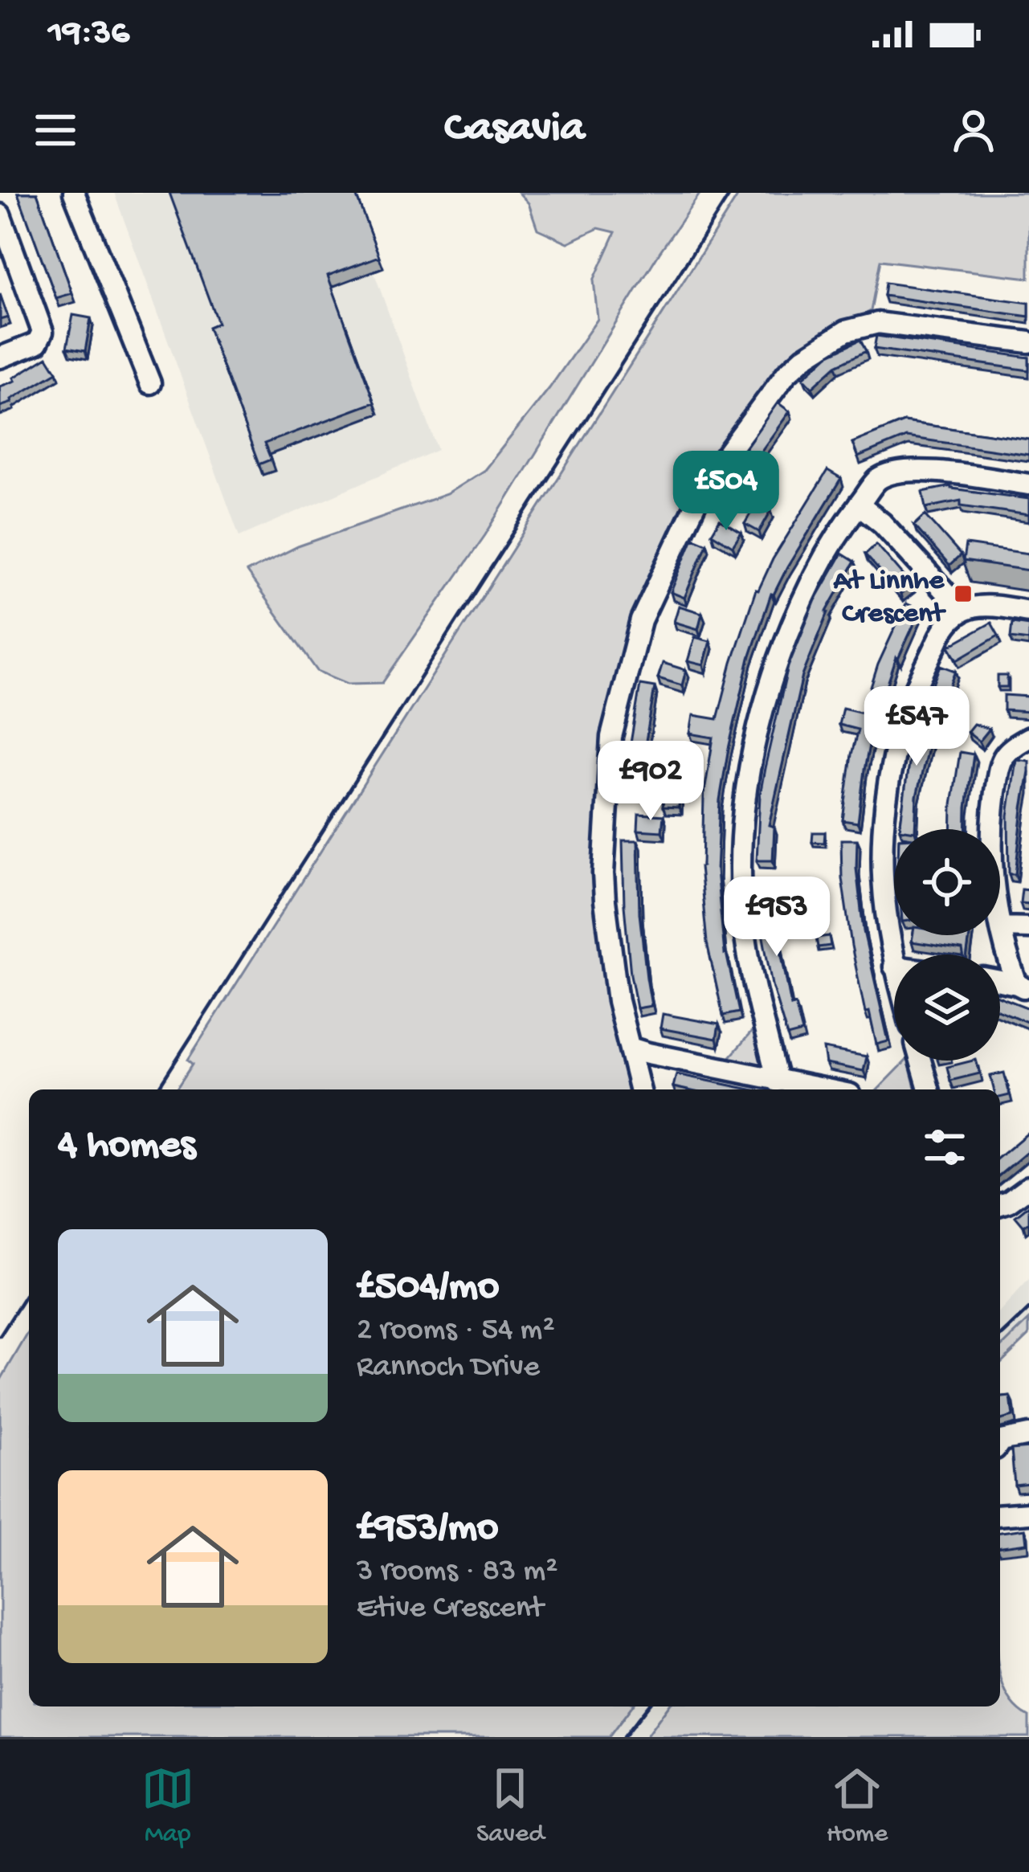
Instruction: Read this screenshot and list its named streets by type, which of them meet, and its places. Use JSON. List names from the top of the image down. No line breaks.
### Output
{"places":{"transit":["At Linnhe Crescent"]},"page":{"status":"19:36","header":"Casavia","price":["£504","£547","£902","£953"],"heading":"4 homes","list":[{"name":"£504/mo","note":"2 rooms · 54 m² · Rannoch Drive"},{"name":"£953/mo","note":"3 rooms · 83 m² · Etive Crescent"}],"tabs":["Map","Saved","Home"]}}
